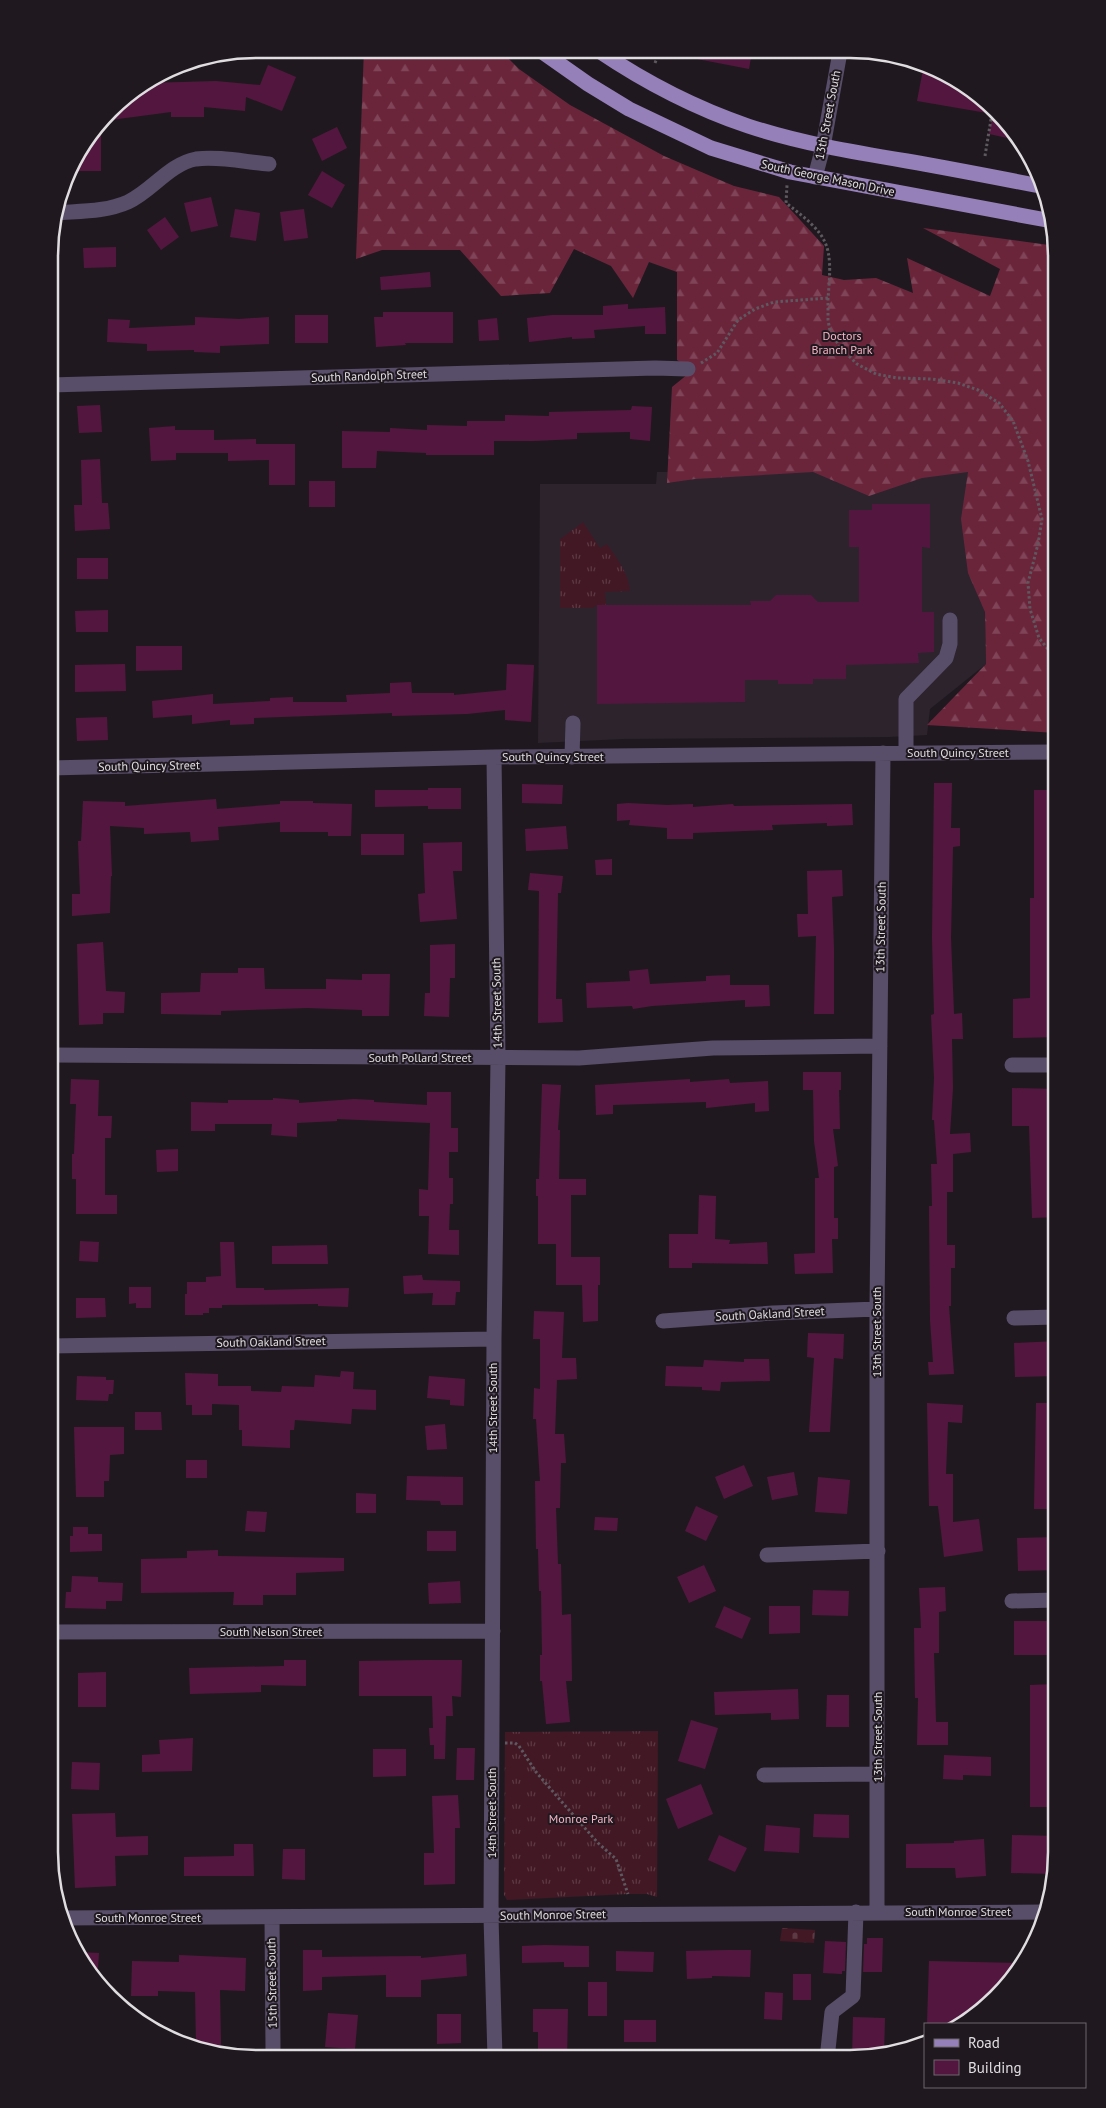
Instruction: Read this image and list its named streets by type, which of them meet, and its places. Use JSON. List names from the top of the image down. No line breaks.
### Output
{"streets":{"main road":["South George Mason Drive"],"street":["13th Street South","South Randolph Street","South Quincy Street","14th Street South","South Pollard Street","South Oakland Street","South Nelson Street","South Monroe Street","15th Street South"]},"crossings":[["13th Street South","South George Mason Drive"],["13th Street South","South Quincy Street"],["13th Street South","South Pollard Street"],["13th Street South","South Oakland Street"],["13th Street South","South Monroe Street"],["South Quincy Street","14th Street South"],["14th Street South","South Pollard Street"],["14th Street South","South Oakland Street"],["14th Street South","South Nelson Street"],["14th Street South","South Monroe Street"],["South Monroe Street","15th Street South"]],"parks":["Doctors Branch Park","Monroe Park"],"legend":["Road","Building"]}
